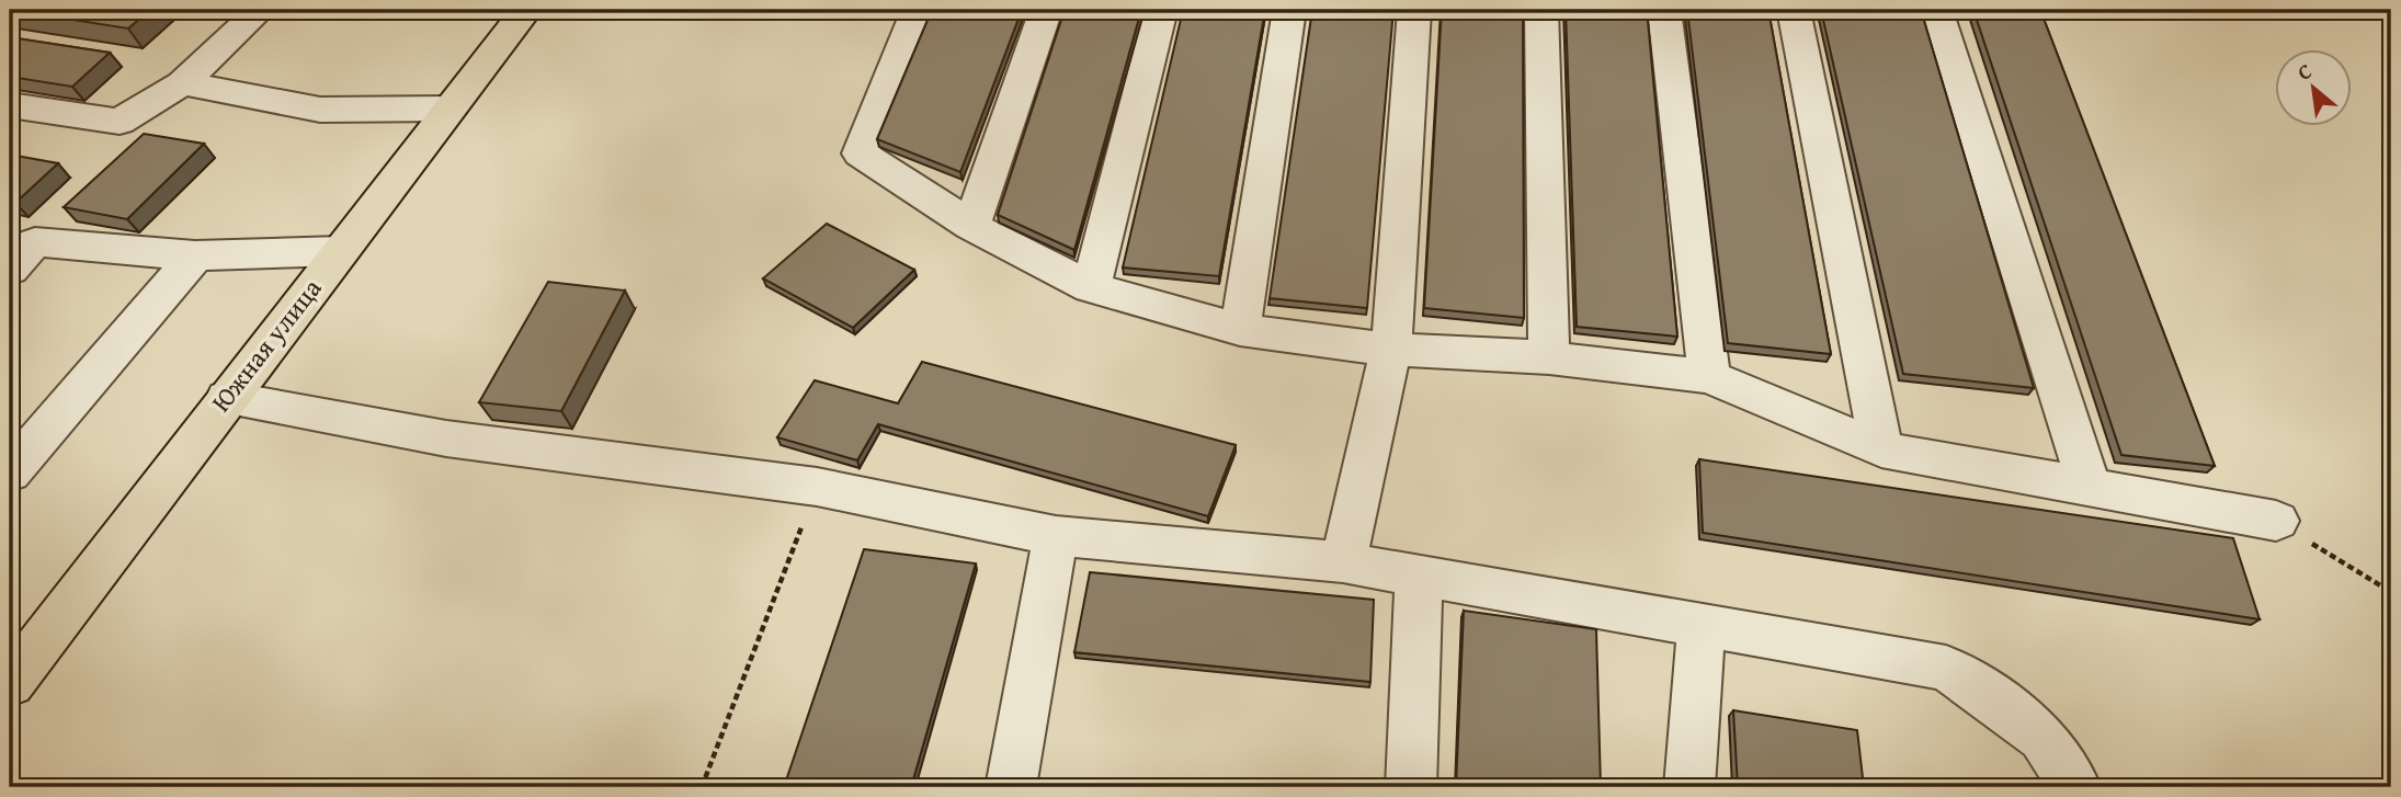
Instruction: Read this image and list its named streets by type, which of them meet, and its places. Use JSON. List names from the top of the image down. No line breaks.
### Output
{"streets":{"main road":["Южная улица"]},"north":"top left"}
